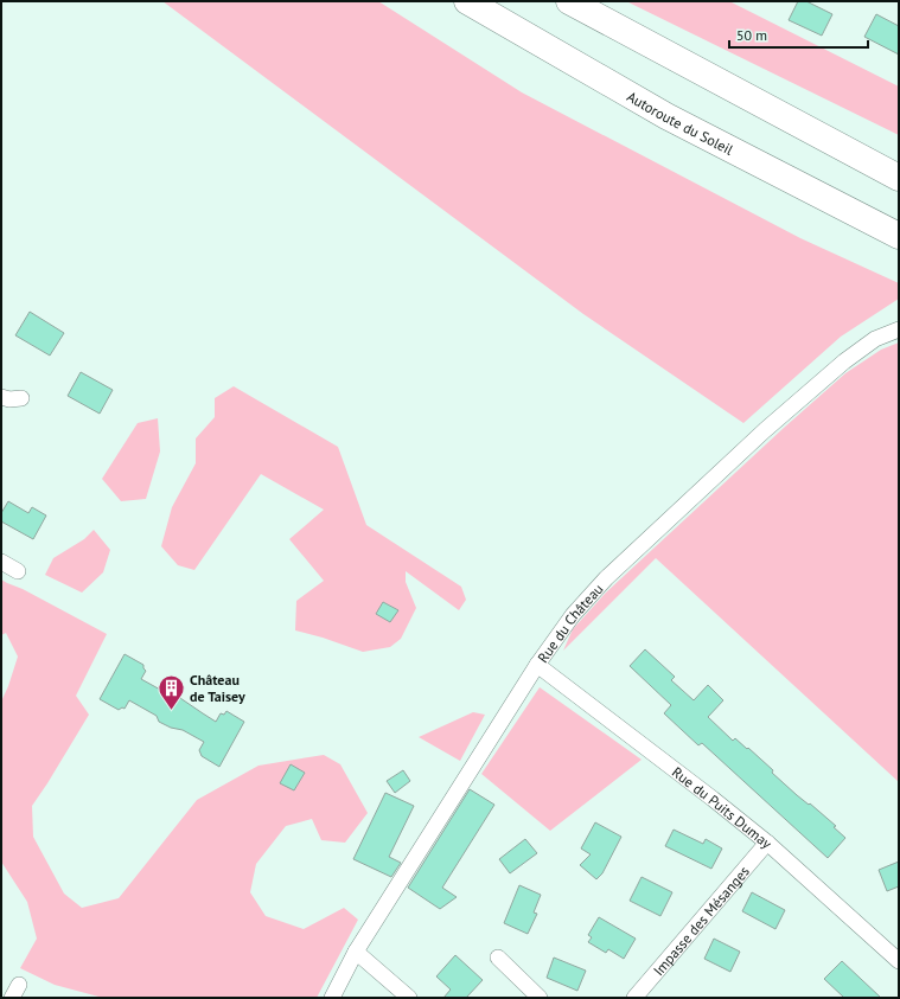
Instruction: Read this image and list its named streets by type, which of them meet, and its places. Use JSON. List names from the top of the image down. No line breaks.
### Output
{"streets":{"highway":["Autoroute du Soleil"],"street":["Rue du Château","Rue du Puits Dumay","Impasse des Mésanges"]},"crossings":[["Rue du Château","Rue du Puits Dumay"],["Rue du Puits Dumay","Impasse des Mésanges"]],"places":{"building":["Château de Taisey"]},"scale_bar":"50 m"}
